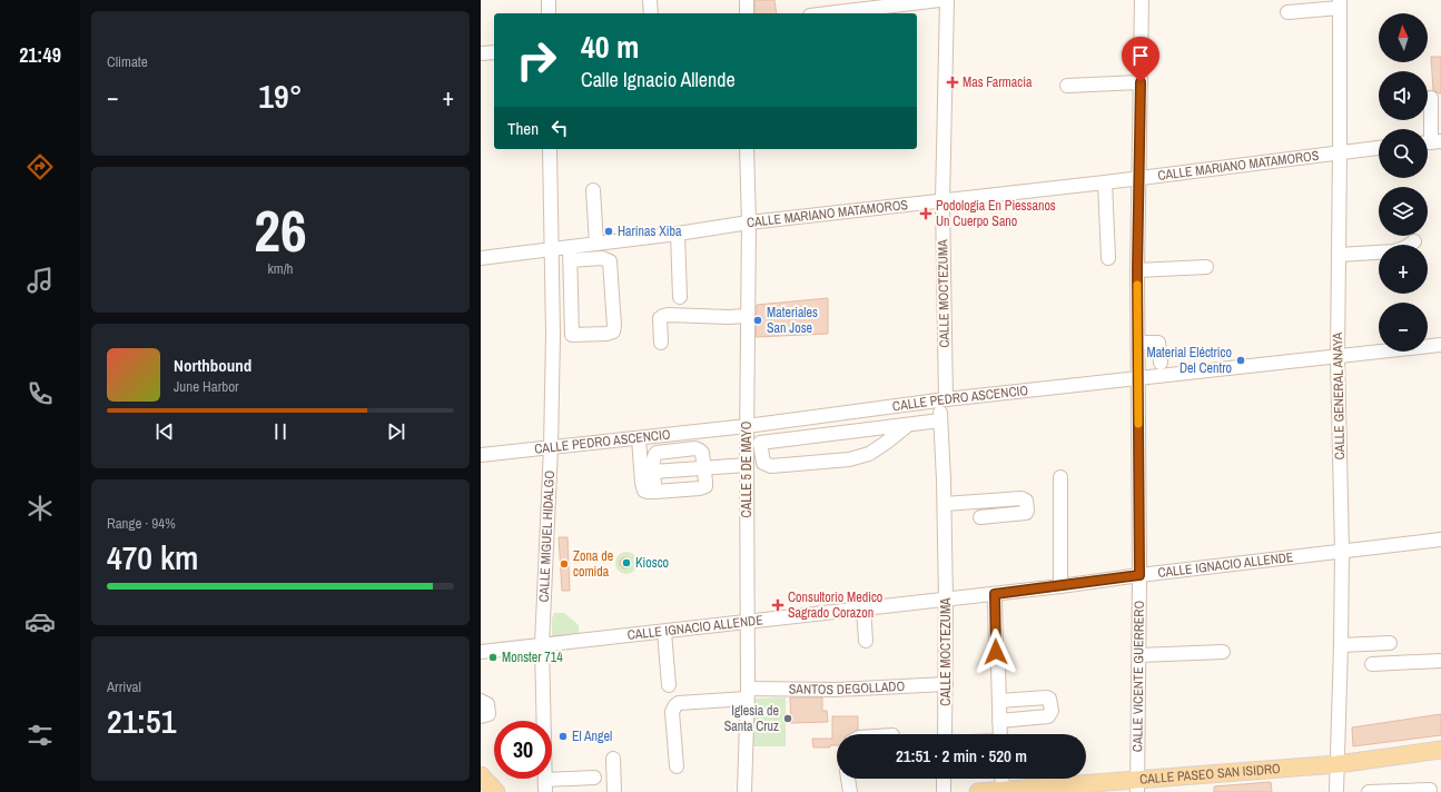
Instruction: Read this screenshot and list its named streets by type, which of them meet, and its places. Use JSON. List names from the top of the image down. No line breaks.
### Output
{"streets":{"main road":["CALLE PASEO SAN ISIDRO"],"street":["CALLE MARIANO MATAMOROS","CALLE MOCTEZUMA","CALLE GENERAL ANAYA","CALLE PEDRO ASCENCIO","CALLE 5 DE MAYO","CALLE MIGUEL HIDALGO","CALLE IGNACIO ALLENDE","CALLE VICENTE GUERRERO","SANTOS DEGOLLADO"]},"crossings":[["CALLE MARIANO MATAMOROS","CALLE MOCTEZUMA"],["CALLE MARIANO MATAMOROS","CALLE GENERAL ANAYA"],["CALLE MARIANO MATAMOROS","CALLE 5 DE MAYO"],["CALLE MARIANO MATAMOROS","CALLE MIGUEL HIDALGO"],["CALLE MARIANO MATAMOROS","CALLE VICENTE GUERRERO"],["CALLE MOCTEZUMA","CALLE PEDRO ASCENCIO"],["CALLE MOCTEZUMA","CALLE IGNACIO ALLENDE"],["CALLE MOCTEZUMA","SANTOS DEGOLLADO"],["CALLE GENERAL ANAYA","CALLE PEDRO ASCENCIO"],["CALLE GENERAL ANAYA","CALLE IGNACIO ALLENDE"],["CALLE GENERAL ANAYA","CALLE PASEO SAN ISIDRO"],["CALLE PEDRO ASCENCIO","CALLE 5 DE MAYO"],["CALLE PEDRO ASCENCIO","CALLE MIGUEL HIDALGO"],["CALLE PEDRO ASCENCIO","CALLE VICENTE GUERRERO"],["CALLE 5 DE MAYO","CALLE IGNACIO ALLENDE"],["CALLE 5 DE MAYO","SANTOS DEGOLLADO"],["CALLE MIGUEL HIDALGO","CALLE IGNACIO ALLENDE"],["CALLE IGNACIO ALLENDE","CALLE VICENTE GUERRERO"],["CALLE VICENTE GUERRERO","CALLE PASEO SAN ISIDRO"]],"places":{"health":["Mas Farmacia","Podologia En Piessanos Un Cuerpo Sano","Consultorio Medico Sagrado Corazon"],"other":["Harinas Xiba","Materiales San Jose","Material Eléctrico Del Centro","Kiosco","Zona de comida","Monster 714","Iglesia de Santa Cruz","El Angel"]},"north":"top","page":{"tabs":"21:49","tile":["Climate",["26","km/h"],["Range · 94%","470 km"],["Arrival","21:51"]],"map_buttons":["+","−"],"turn":["40 m","Calle Ignacio Allende"],"heat":["−","19°","+"],"then":"Then","song":["Northbound","June Harbor"],"limit":"30","trip":"21:51 · 2 min · 520 m"}}
